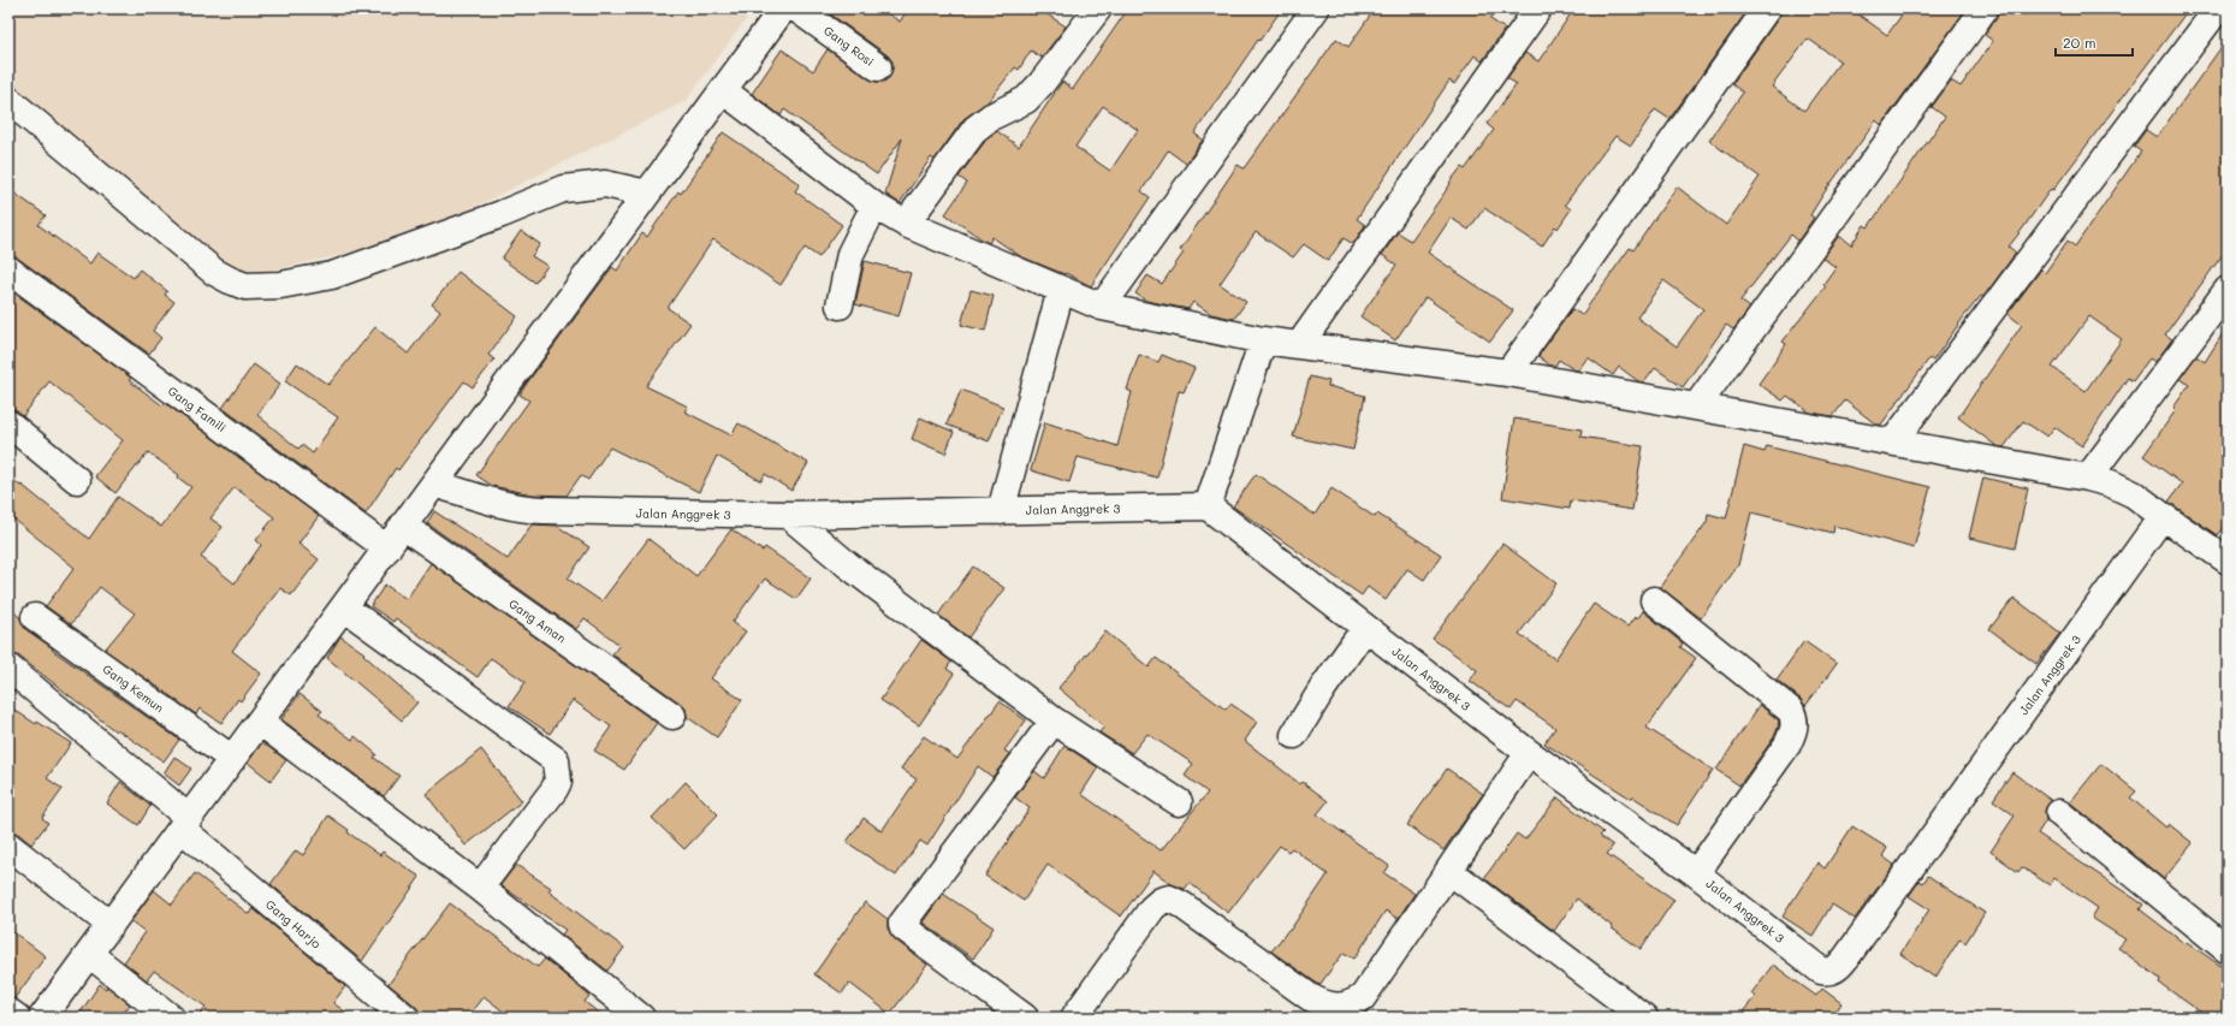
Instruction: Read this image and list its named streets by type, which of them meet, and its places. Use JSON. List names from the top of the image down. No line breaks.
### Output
{"streets":{"street":["Gang Rosi","Gang Famili","Jalan Anggrek 3","Gang Aman","Gang Kemun","Gang Harjo"]},"scale_bar":"20 m"}
